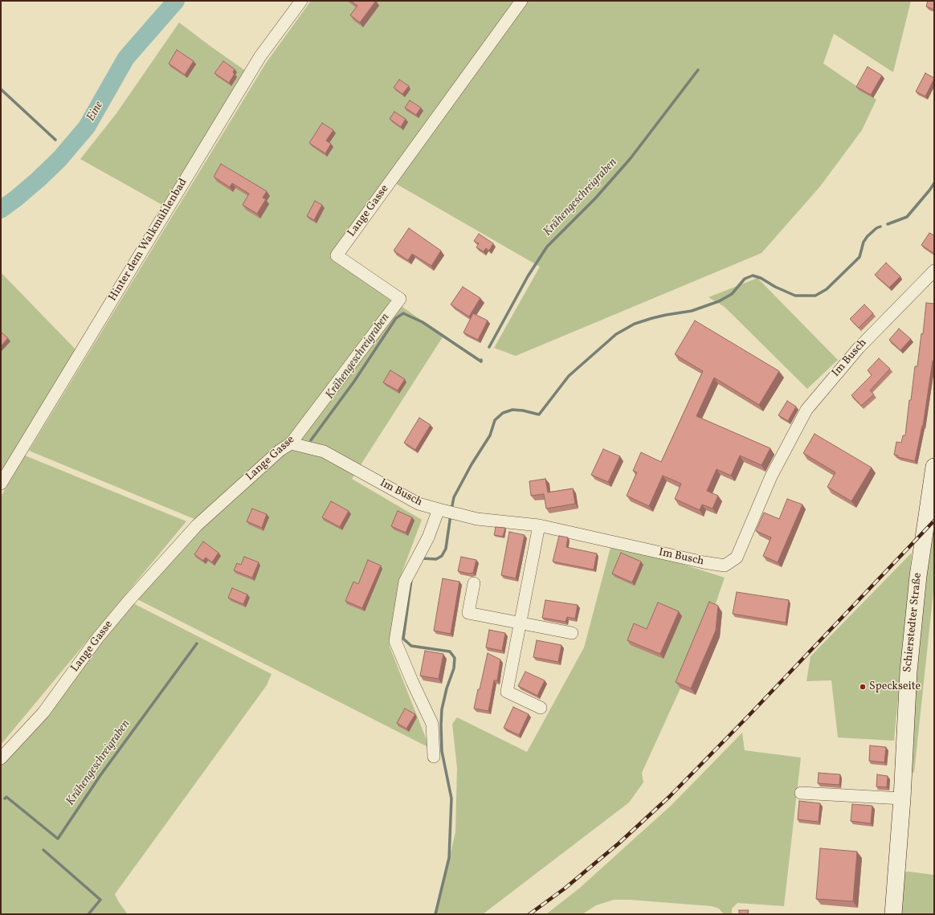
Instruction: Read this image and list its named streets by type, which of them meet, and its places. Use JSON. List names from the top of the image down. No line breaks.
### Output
{"streets":{"street":["Lange Gasse","Hinter dem Walkmühlenbad","Im Busch","Schierstedter Straße"]},"crossings":[["Lange Gasse","Im Busch"]],"water":["Eine","Krähengeschreigraben"],"places":["Speckseite"]}
